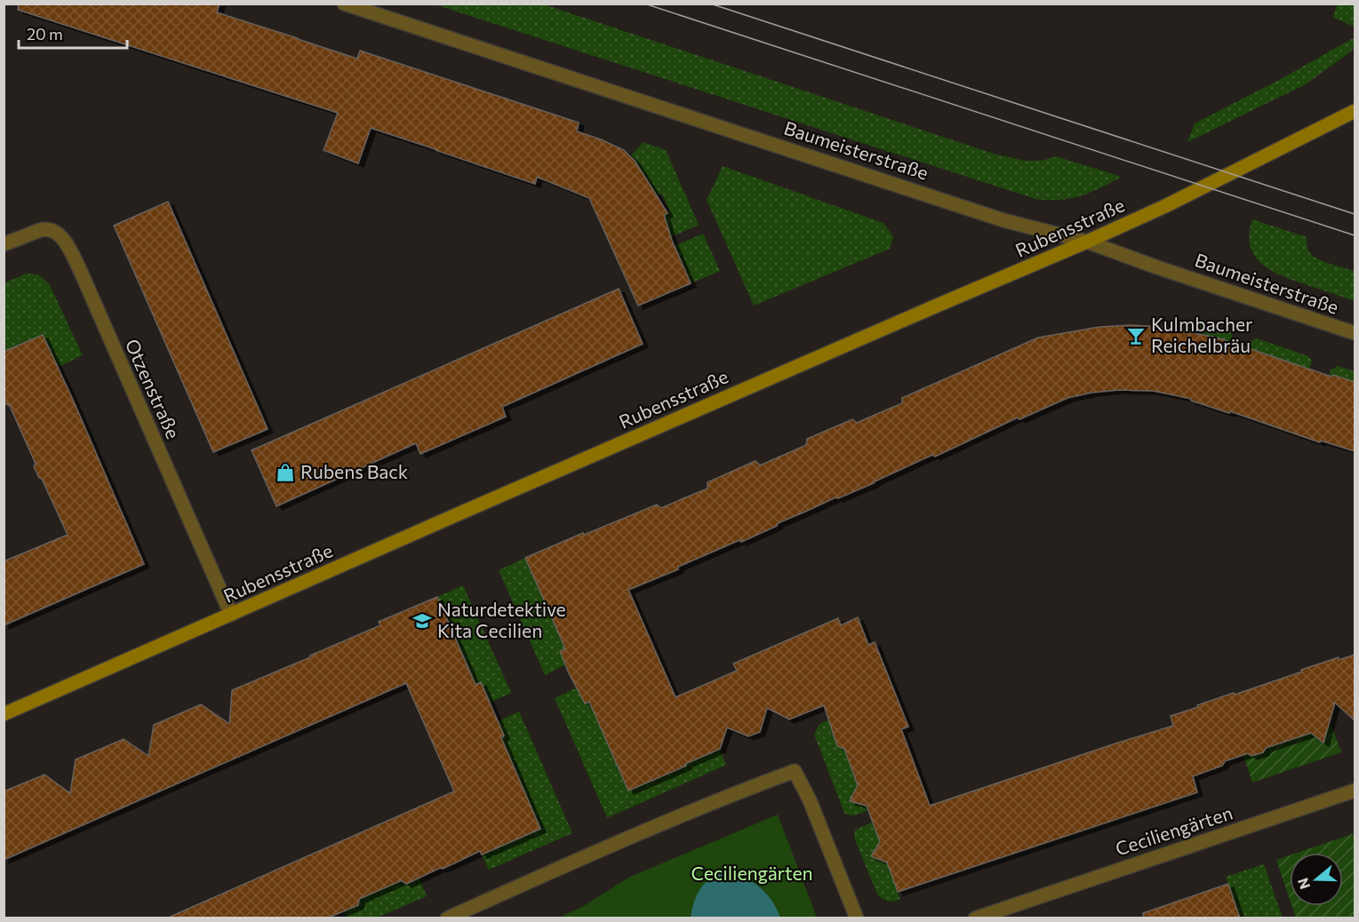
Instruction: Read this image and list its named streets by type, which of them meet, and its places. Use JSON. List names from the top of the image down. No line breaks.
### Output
{"streets":{"street":["Baumeisterstraße","Rubensstraße","Otzenstraße","Ceciliengärten"]},"crossings":[["Baumeisterstraße","Rubensstraße"],["Rubensstraße","Otzenstraße"]],"parks":["Ceciliengärten"],"places":{"bar":["Kulmbacher Reichelbräu"],"shop":["Rubens Back"],"school or university":["Naturdetektive Kita Cecilien"]},"scale_bar":"20 m","north":"left"}
